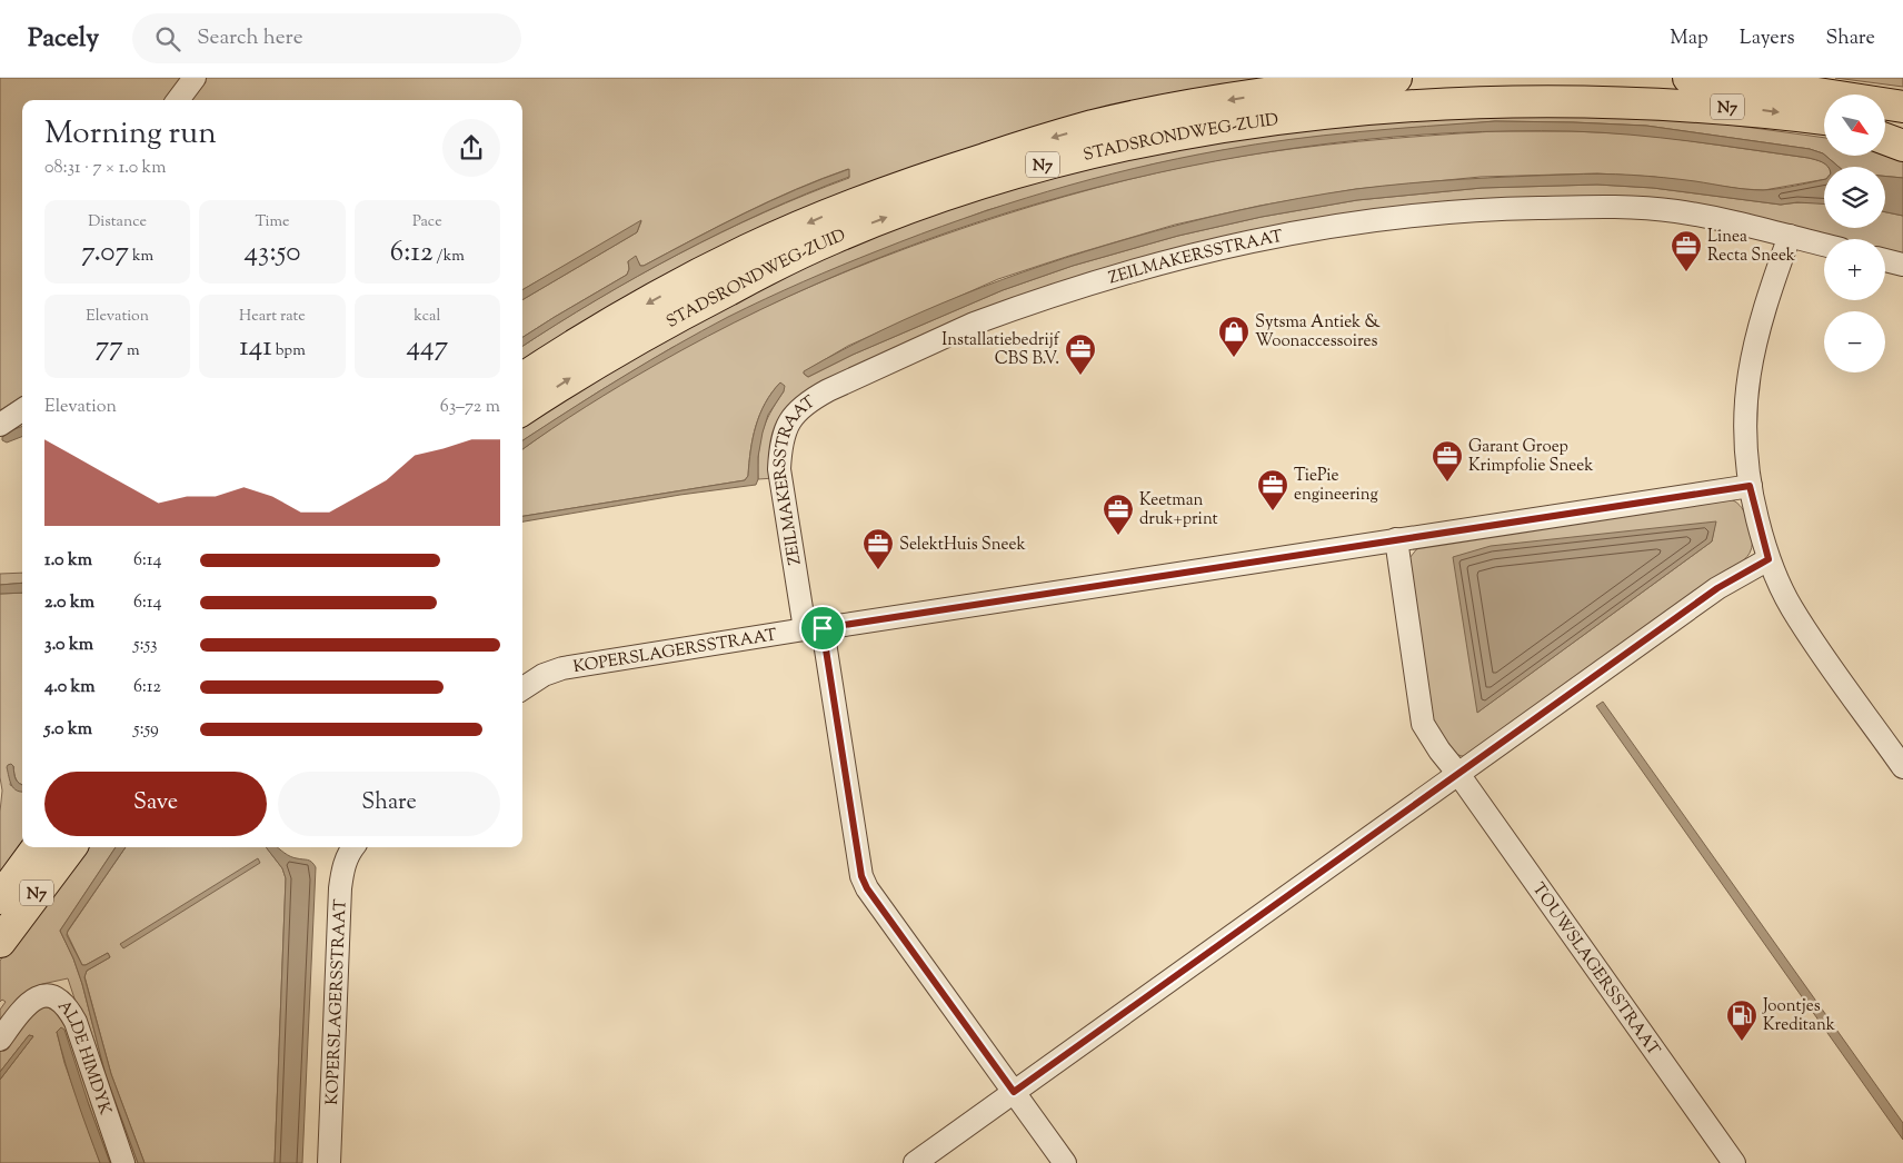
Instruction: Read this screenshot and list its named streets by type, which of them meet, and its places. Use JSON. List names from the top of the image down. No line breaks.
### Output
{"streets":{"highway":["N7","STADSRONDWEG-ZUID"],"street":["ZEILMAKERSSTRAAT","KOPERSLAGERSSTRAAT","TOUWSLAGERSSTRAAT","ALDE HIMDYK"]},"crossings":[["ZEILMAKERSSTRAAT","KOPERSLAGERSSTRAAT"]],"places":{"office":["Linea Recta Sneek","Installatiebedrijf CBS B.V.","Garant Groep Krimpfolie Sneek","TiePie engineering","Keetman druk+print","SelektHuis Sneek"],"shop":["Sytsma Antiek & Woonaccessoires"],"fuel station":["Joontjes Kreditank"]},"north":"bottom right","page":{"header":"Pacely","search":"Search here","nav":["Map","Layers","Share"],"map_buttons":["+","−"],"heading":["Morning run","08:31 · 7 × 1.0 km"],"stats":[["Distance","7.07 km"],["Time","43:50"],["Pace","6:12 /km"],["Elevation","77 m"],["Heart rate","141 bpm"],["kcal","447"]],"chart":["Elevation","63–72 m"],"list":[{"name":"1.0 km","note":"6:14"},{"name":"2.0 km","note":"6:14"},{"name":"3.0 km","note":"5:53"},{"name":"4.0 km","note":"6:12"},{"name":"5.0 km","note":"5:59"}],"buttons":["Save","Share"]}}
